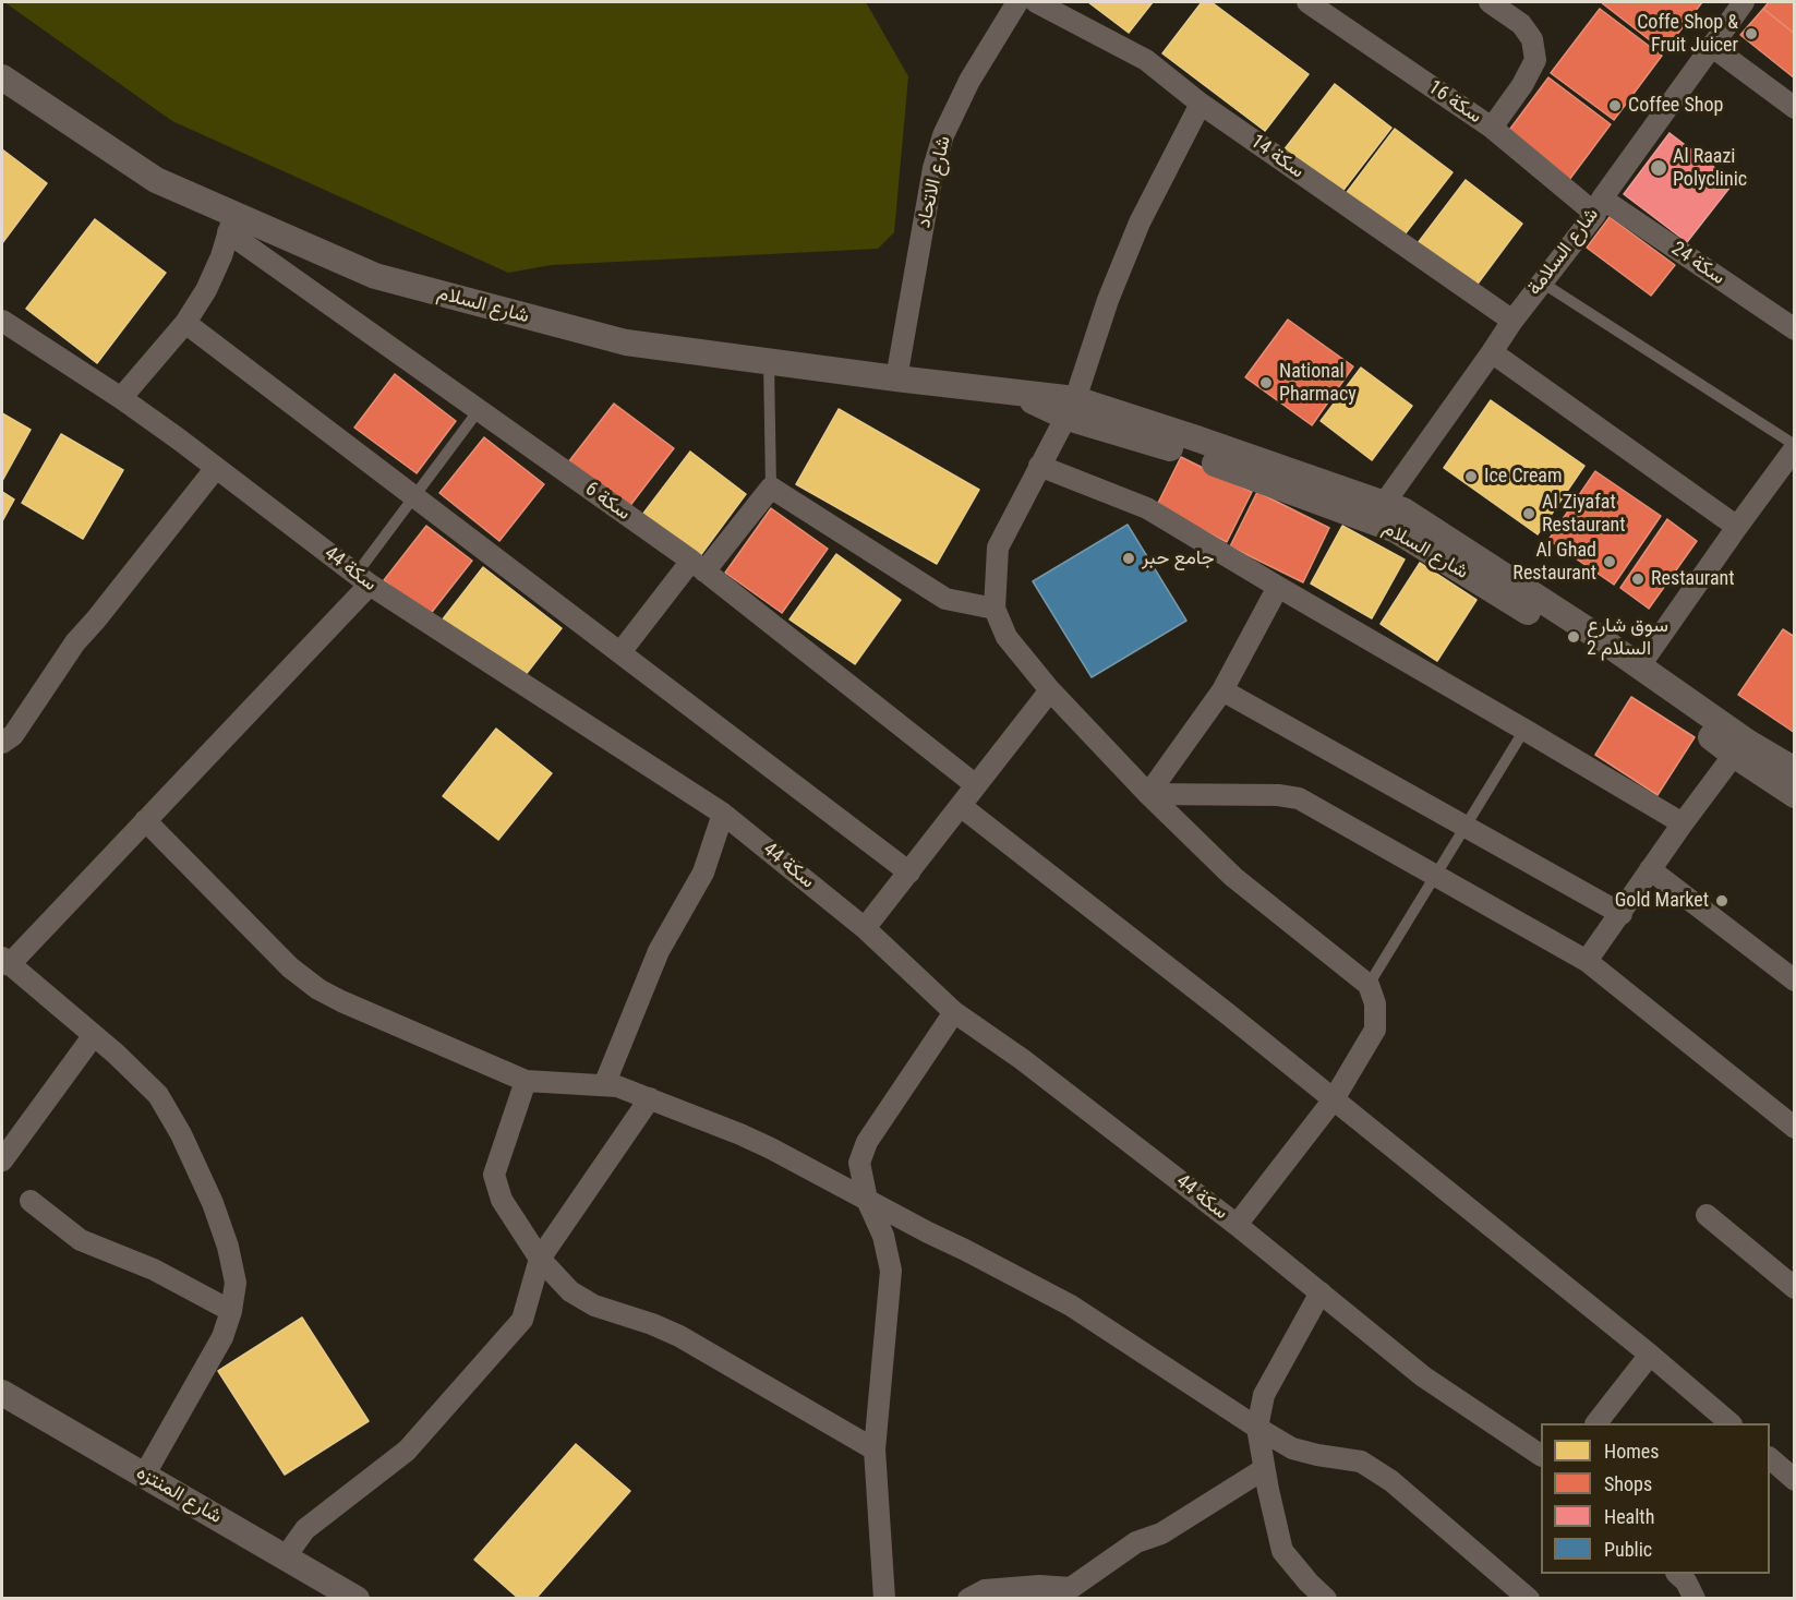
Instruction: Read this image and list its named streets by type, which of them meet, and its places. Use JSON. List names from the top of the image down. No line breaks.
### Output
{"streets":{"street":["سكة 16","سكة 14","شارع الاتحاد","شارع السلامة","سكة 24","شارع السلام","سكة 6","سكة 44","شارع المنتزه"]},"crossings":[["سكة 16","شارع السلامة"],["سكة 16","سكة 24"],["سكة 14","شارع السلامة"],["شارع الاتحاد","شارع السلام"],["شارع السلامة","سكة 24"],["شارع السلامة","شارع السلام"],["شارع السلام","سكة 6"]],"places":["Coffe Shop & Fruit Juicer","Coffee Shop","Al Raazi Polyclinic","National Pharmacy","Ice Cream","Al Ziyafat Restaurant","جامع حبر","Al Ghad Restaurant","Restaurant","سوق شارع السلام 2","Gold Market"],"legend":["Homes","Shops","Health","Public"]}
